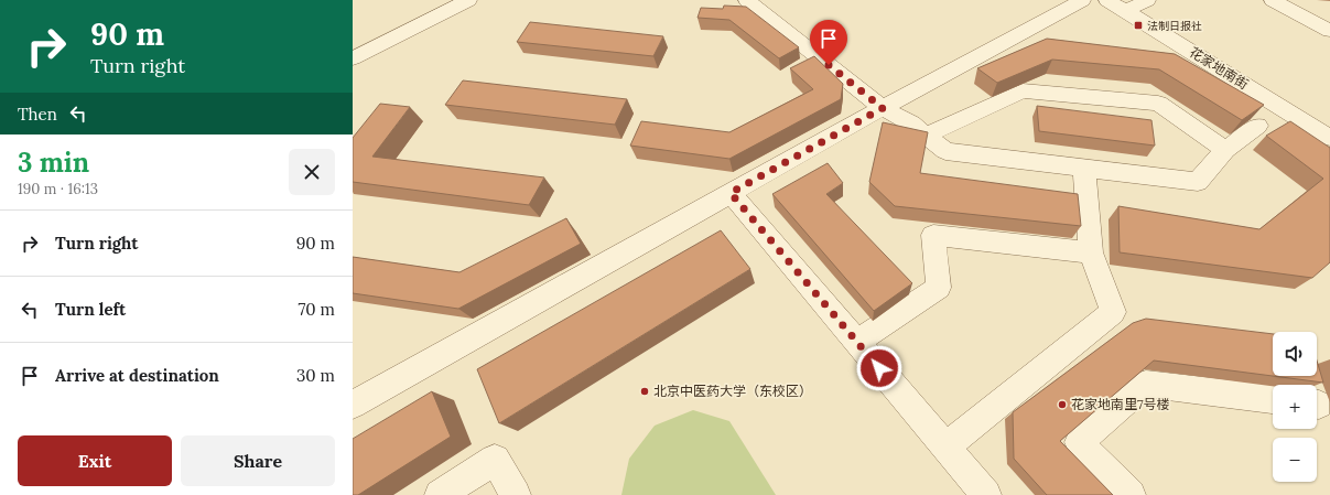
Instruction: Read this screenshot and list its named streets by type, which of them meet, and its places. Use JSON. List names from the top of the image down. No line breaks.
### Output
{"streets":{"street":["花家地南街"]},"places":{"transit":["法制日报社"],"other":["北京中医药大学（东校区）","花家地南里7号楼"]},"page":{"turn":["90 m","Turn right"],"then":"Then","heading":["3 min","190 m · 16:13"],"list":[{"name":"Turn right","value":"90 m"},{"name":"Turn left","value":"70 m"},{"name":"Arrive at destination","value":"30 m"}],"map_buttons":["+","−"],"buttons":["Exit","Share"]}}
